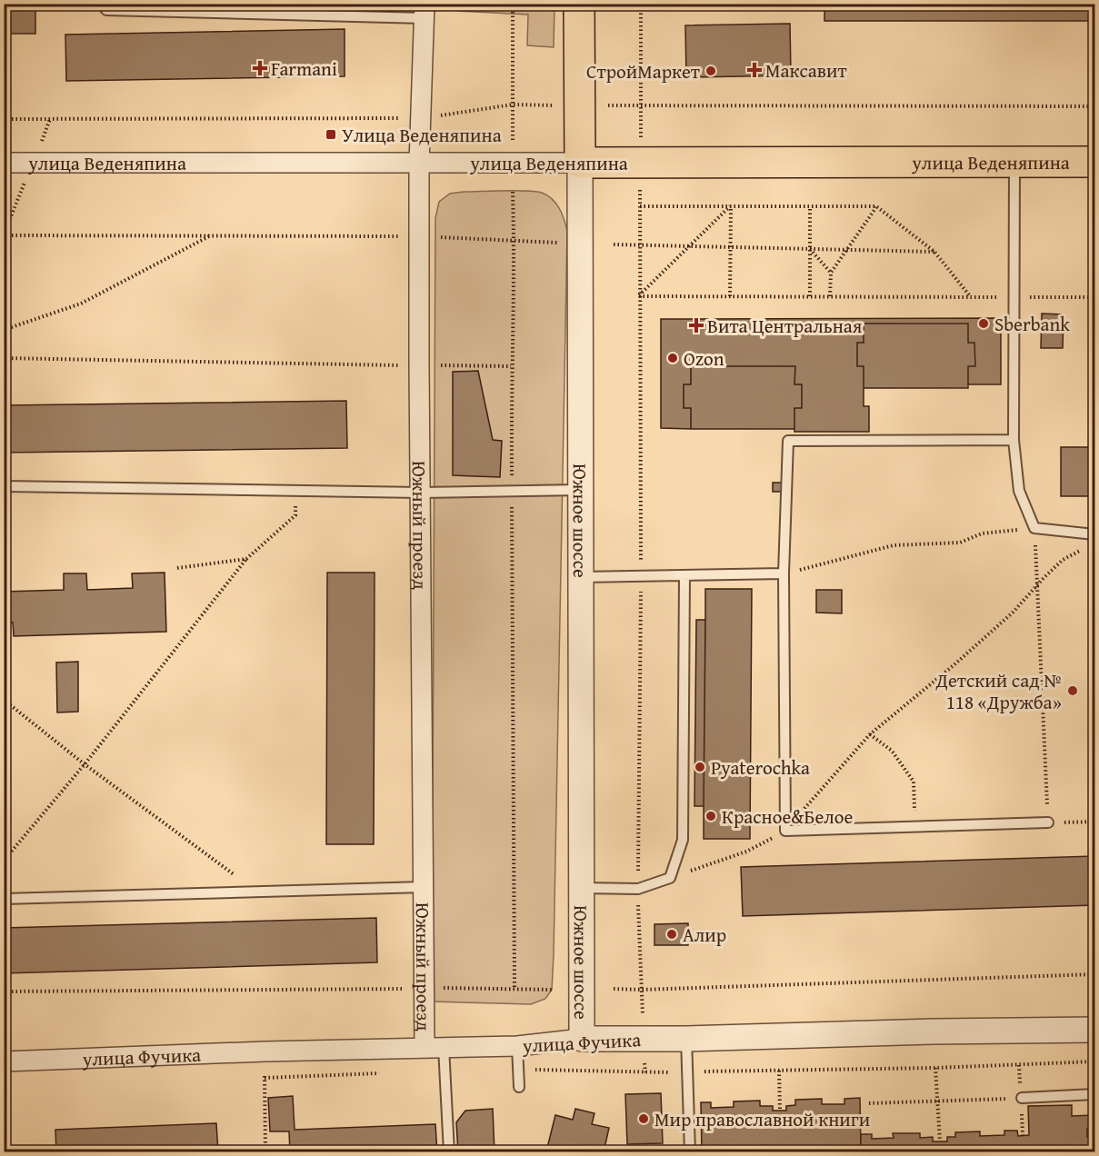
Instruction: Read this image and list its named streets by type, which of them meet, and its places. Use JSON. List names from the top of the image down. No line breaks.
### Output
{"streets":{"main road":["улица Веденяпина","Южное шоссе"],"street":["Южный проезд","улица Фучика"]},"crossings":[["улица Веденяпина","Южное шоссе"],["улица Веденяпина","Южный проезд"],["Южное шоссе","улица Фучика"],["Южный проезд","улица Фучика"]],"places":{"health":["Farmani","Максавит","Вита Центральная"],"other":["СтройМаркет","Sberbank","Ozon","Детский сад № 118 «Дружба»","Pyaterochka","Красное&Белое","Алир","Мир православной книги"],"transit":["Улица Веденяпина"]}}
